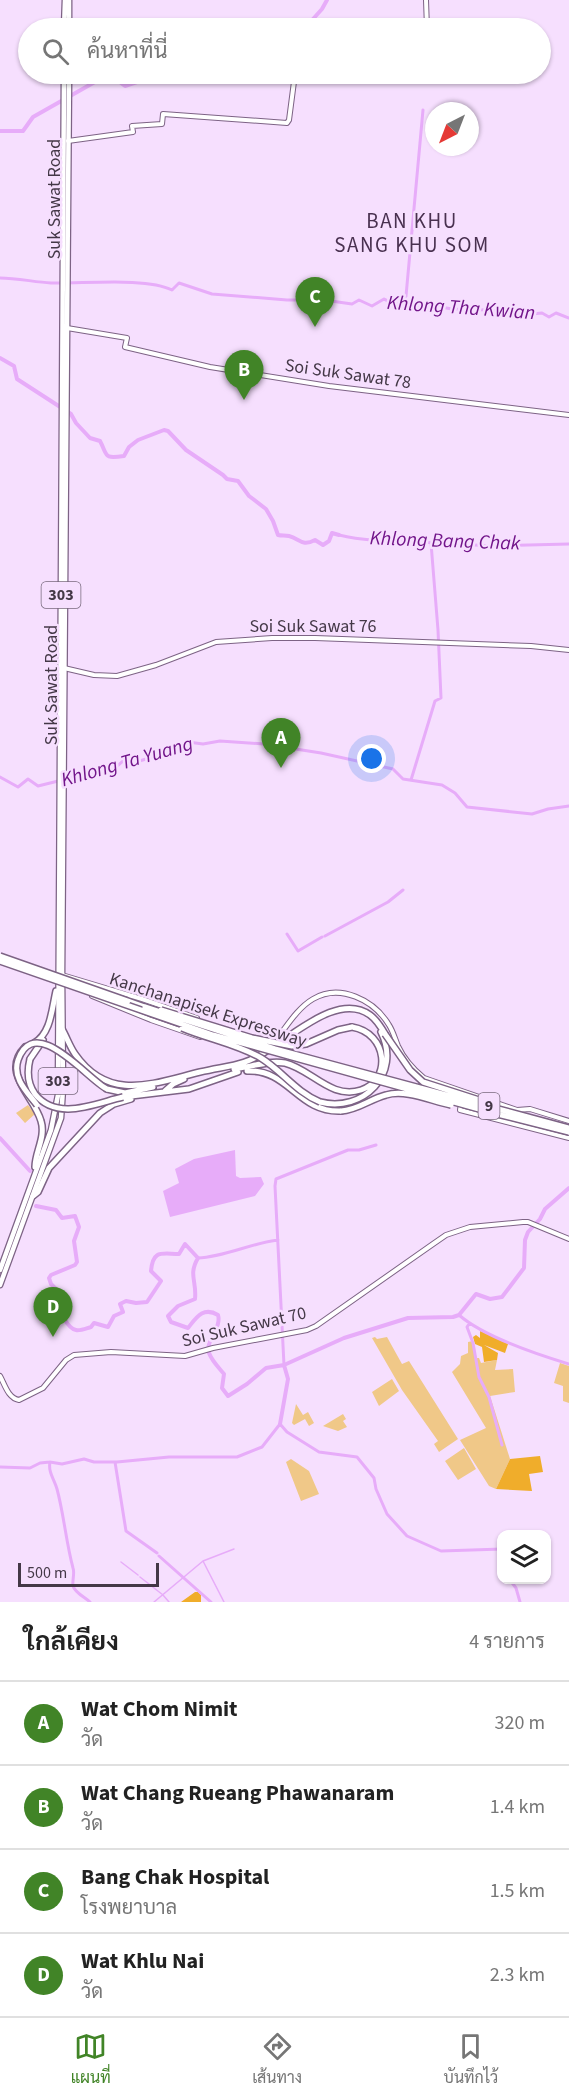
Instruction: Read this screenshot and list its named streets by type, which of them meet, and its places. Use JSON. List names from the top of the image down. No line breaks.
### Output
{"streets":{"highway":["Kanchanapisek Expressway","9"],"main road":["Suk Sawat Road","303"],"street":["Soi Suk Sawat 78","Soi Suk Sawat 76","Soi Suk Sawat 70"]},"crossings":[["Suk Sawat Road","Soi Suk Sawat 78"],["Suk Sawat Road","Soi Suk Sawat 76"],["Kanchanapisek Expressway","9"]],"districts":["BAN KHU SANG KHU SOM"],"water":["Khlong Tha Kwian","Khlong Bang Chak","Khlong Ta Yuang"],"scale_bar":"500 m","north":"bottom left","page":{"search":"ค้นหาที่นี่","pins":["C","B","A","D"],"scale":"500 m","heading":["ใกล้เคียง","4 รายการ"],"list":[{"mark":"A","name":"Wat Chom Nimit","note":"วัด","value":"320 m"},{"mark":"B","name":"Wat Chang Rueang Phawanaram","note":"วัด","value":"1.4 km"},{"mark":"C","name":"Bang Chak Hospital","note":"โรงพยาบาล","value":"1.5 km"},{"mark":"D","name":"Wat Khlu Nai","note":"วัด","value":"2.3 km"}],"nav":["แผนที่","เส้นทาง","บันทึกไว้"]}}
